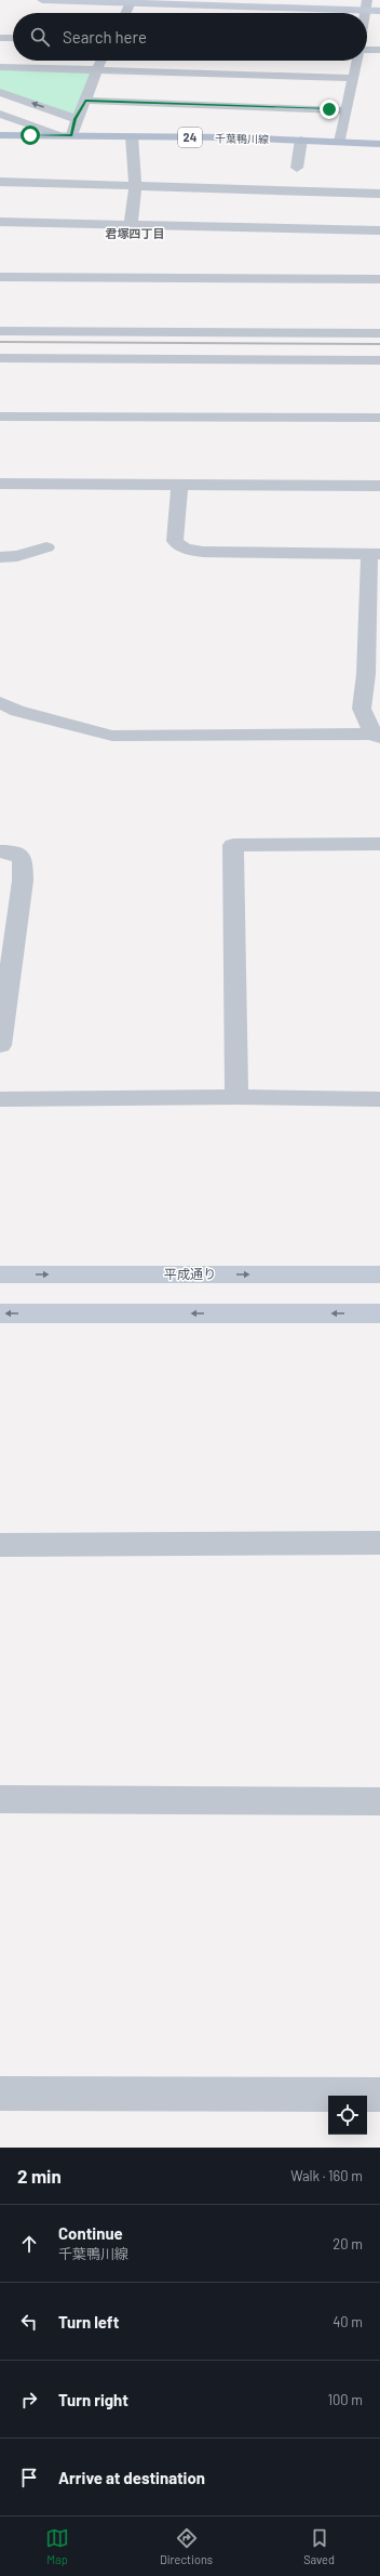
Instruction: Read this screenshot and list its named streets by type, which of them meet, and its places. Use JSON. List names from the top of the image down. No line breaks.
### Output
{"streets":{"main road":["24","千葉鴨川線"],"street":["平成通り"]},"districts":["君塚四丁目"],"page":{"search":"Search here","heading":["2 min","Walk · 160 m"],"list":[["Continue","千葉鴨川線","20 m"],["Turn left","40 m"],["Turn right","100 m"],"Arrive at destination"],"nav":["Map","Directions","Saved"]}}
